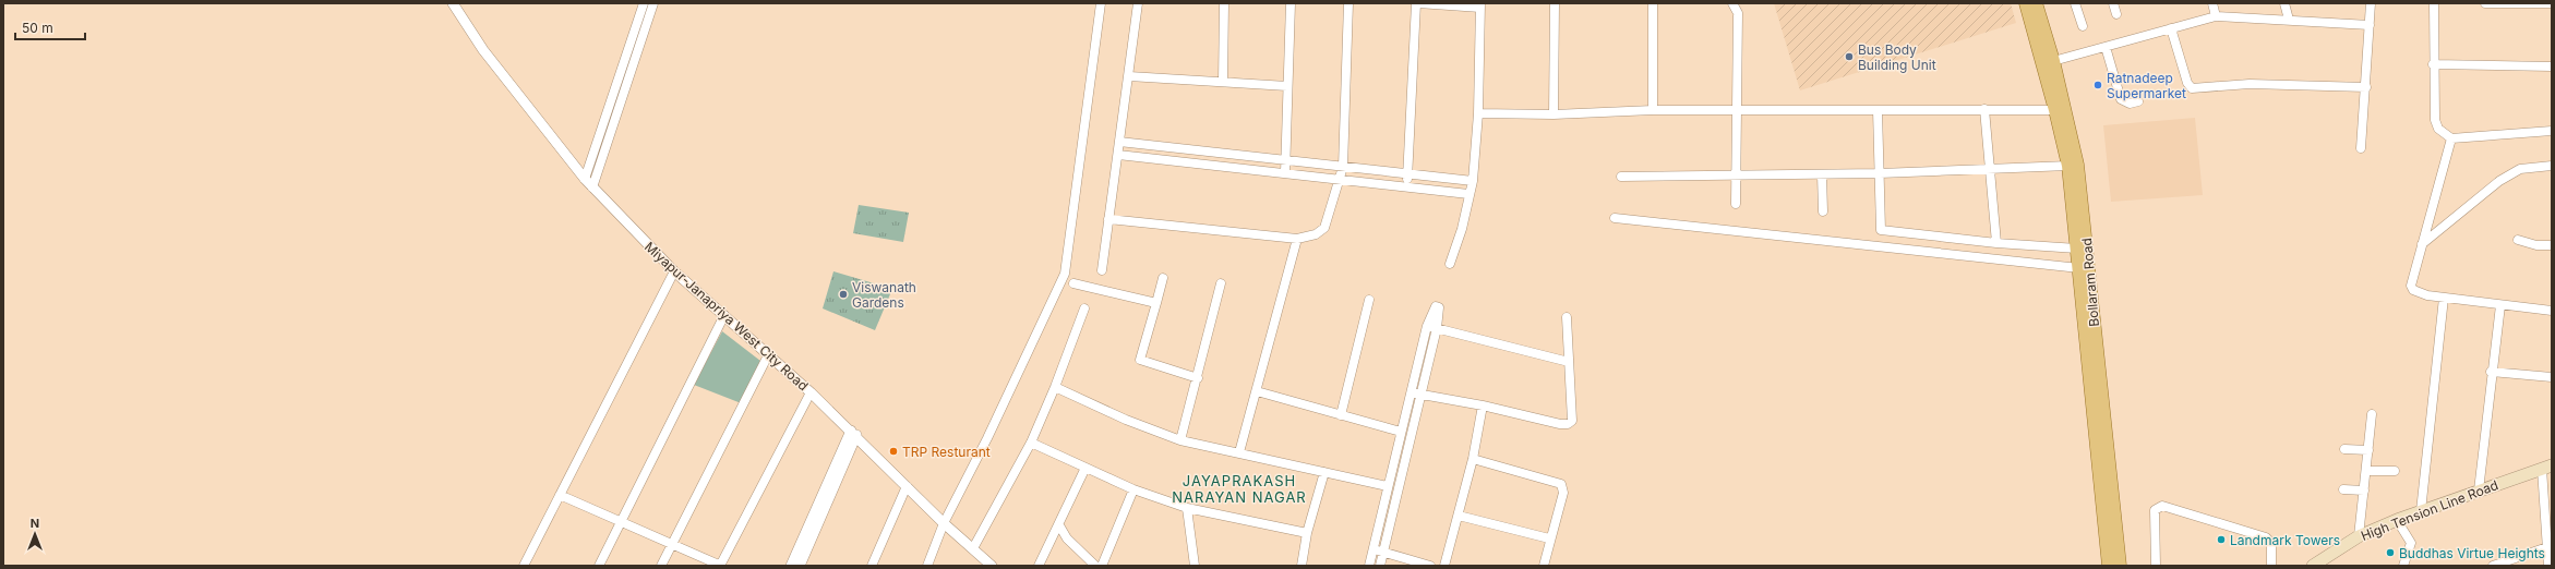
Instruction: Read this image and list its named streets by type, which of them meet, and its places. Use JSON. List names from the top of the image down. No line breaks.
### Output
{"streets":{"main road":["Bollaram Road","High Tension Line Road"],"street":["Miyapur-Janapriya West City Road"]},"districts":["JAYAPRAKASH NARAYAN NAGAR"],"places":["Bus Body Building Unit","Ratnadeep Supermarket","Viswanath Gardens","TRP Resturant","Landmark Towers","Buddhas Virtue Heights"],"scale_bar":"50 m","north":"top"}
